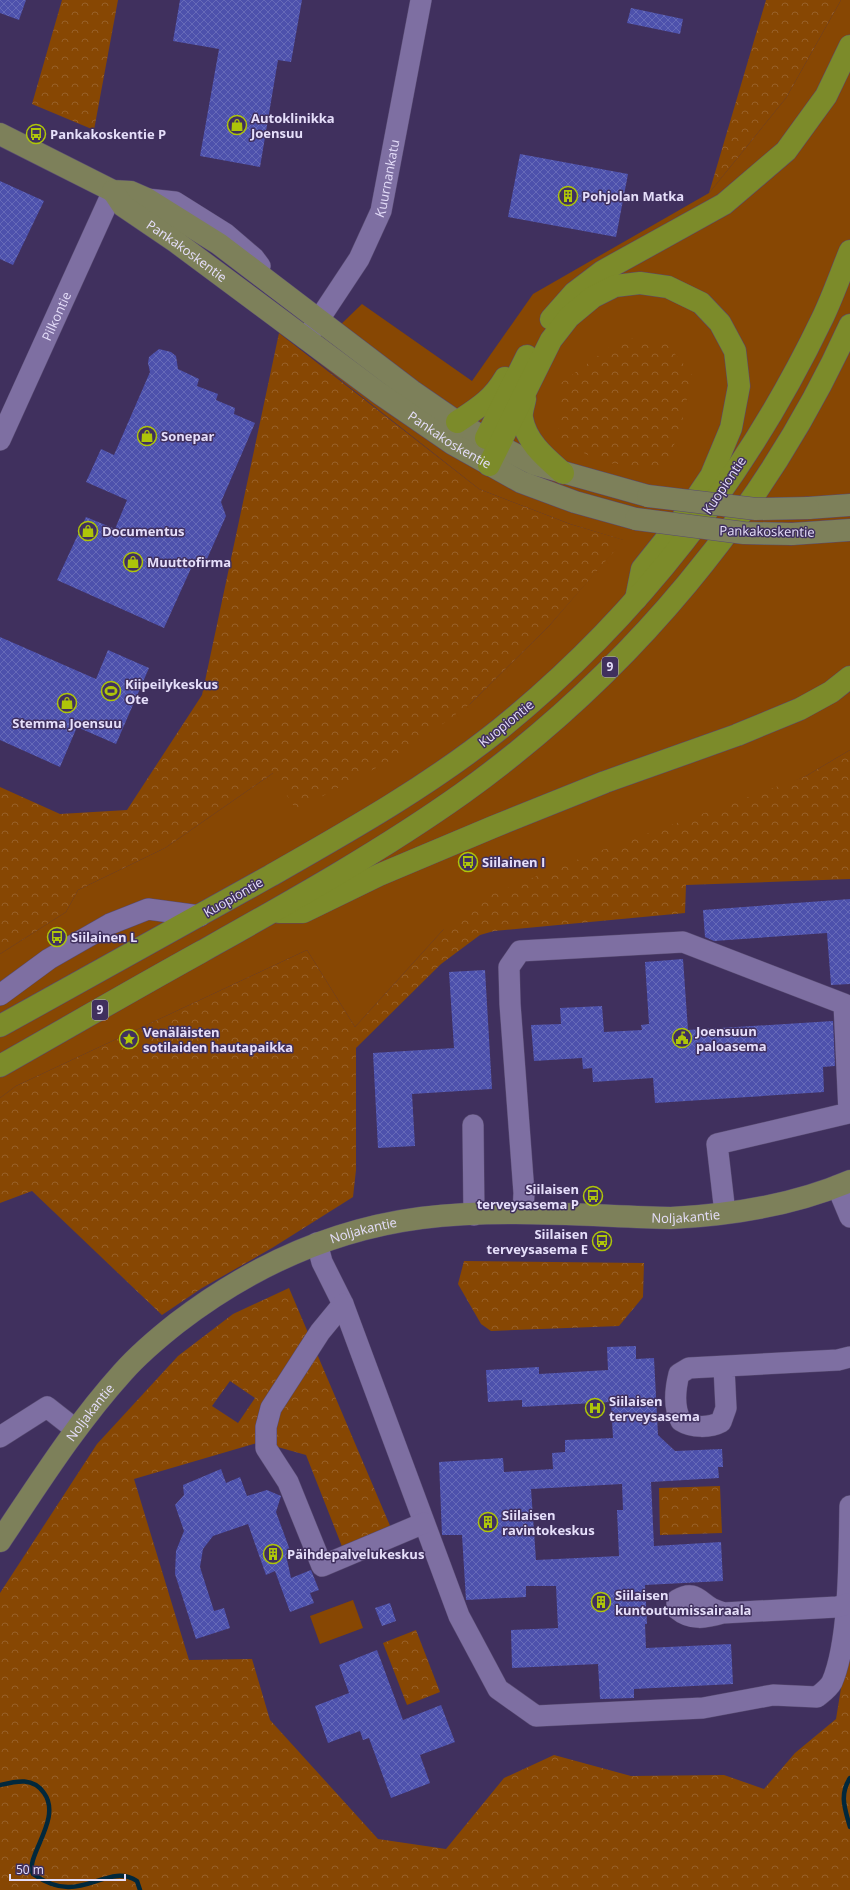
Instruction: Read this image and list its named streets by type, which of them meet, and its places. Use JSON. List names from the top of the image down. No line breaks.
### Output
{"streets":{"highway":["Kuopiontie","9"],"main road":["Pankakoskentie","Noljakantie"],"street":["Kuurnankatu","Pilkontie"]},"crossings":[["Kuurnankatu","Pankakoskentie"],["Pankakoskentie","Pilkontie"]],"places":{"shop":["Autoklinikka Joensuu","Sonepar","Documentus","Muuttofirma","Stemma Joensuu"],"bus stop":["Pankakoskentie P","Siilainen I","Siilainen L","Siilaisen terveysasema P","Siilaisen terveysasema E"],"building":["Pohjolan Matka","Siilaisen ravintokeskus","Päihdepalvelukeskus","Siilaisen kuntoutumissairaala"],"sports":["Kiipeilykeskus Ote"],"public building":["Joensuun paloasema"],"place":["Venäläisten sotilaiden hautapaikka"],"hospital":["Siilaisen terveysasema"]},"scale_bar":"50 m"}
